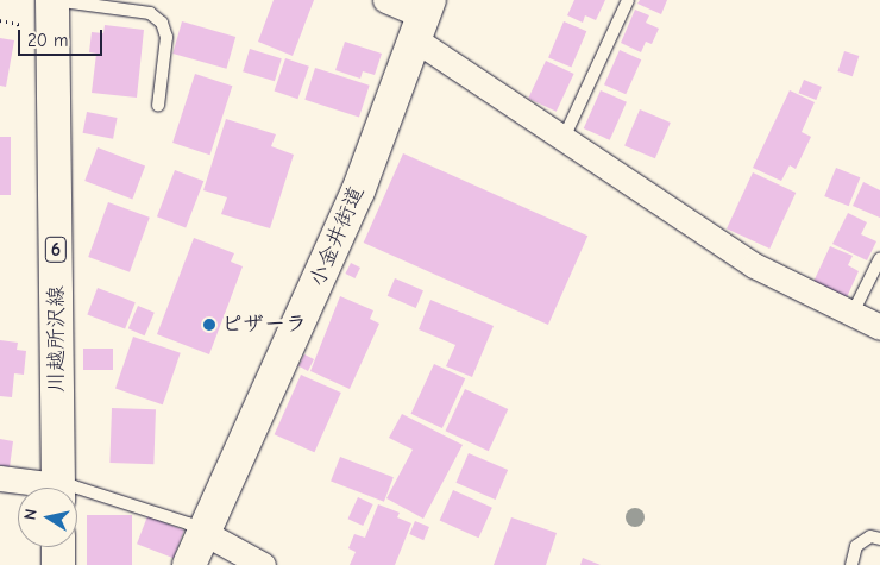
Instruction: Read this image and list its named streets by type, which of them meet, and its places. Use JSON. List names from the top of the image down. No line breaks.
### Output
{"streets":{"street":["小金井街道","6","川越所沢線"]},"places":["ピザーラ"],"scale_bar":"20 m","north":"left"}
